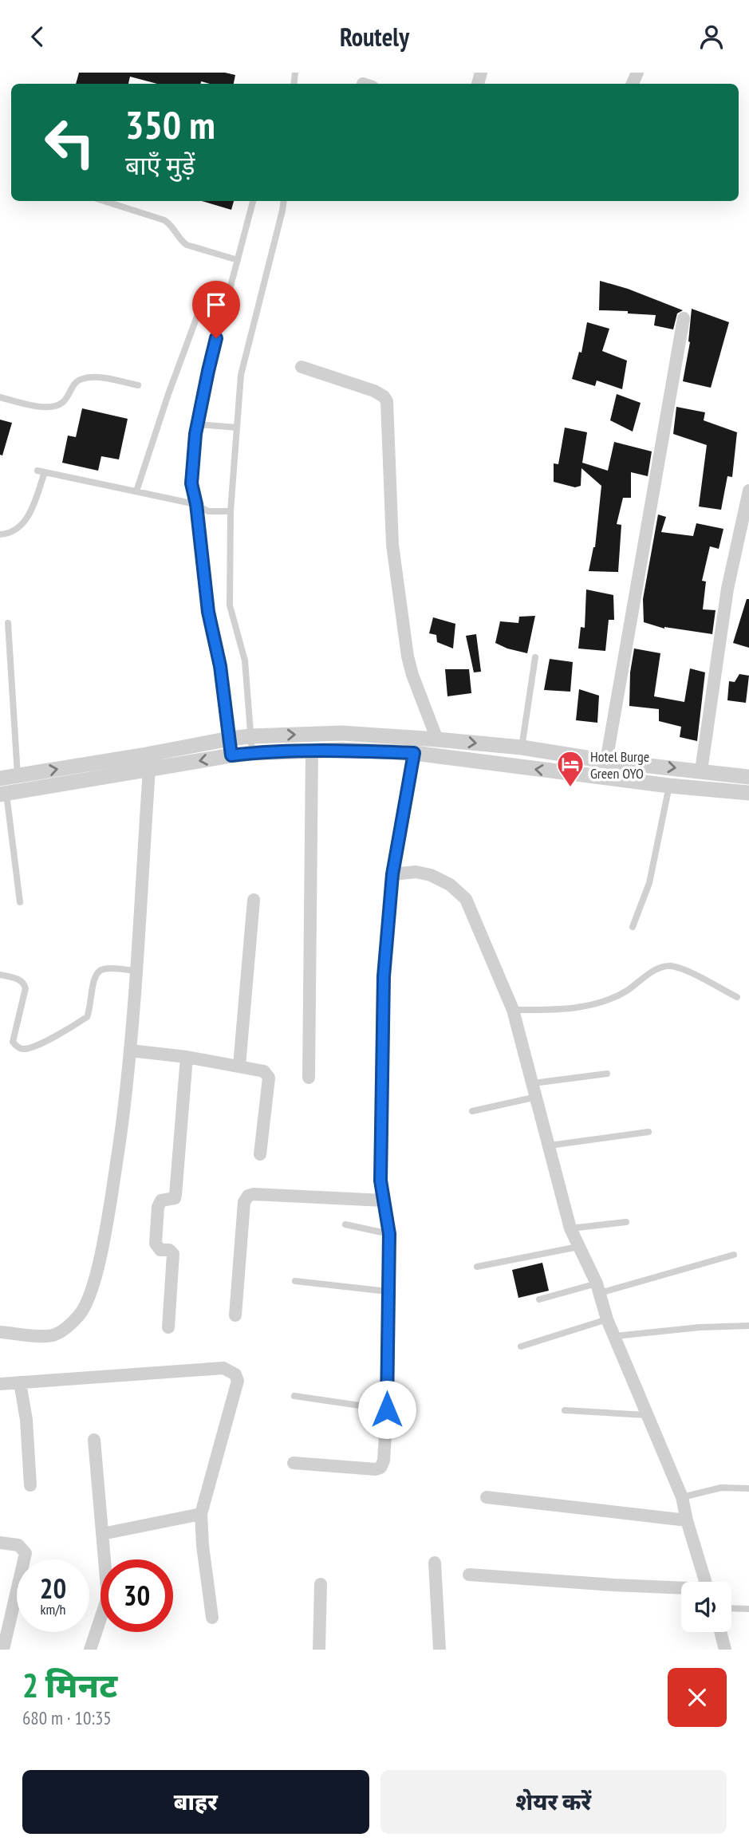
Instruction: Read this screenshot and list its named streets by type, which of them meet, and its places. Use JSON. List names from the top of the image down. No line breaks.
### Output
{"places":{"hotel":["Hotel Burge Green OYO"]},"page":{"header":"Routely","turn":["350 m","बाएँ मुड़ें"],"speed":"20 km/h","limit":"30","heading":["2 मिनट","680 m · 10:35"],"buttons":["बाहर","शेयर करें"]}}
